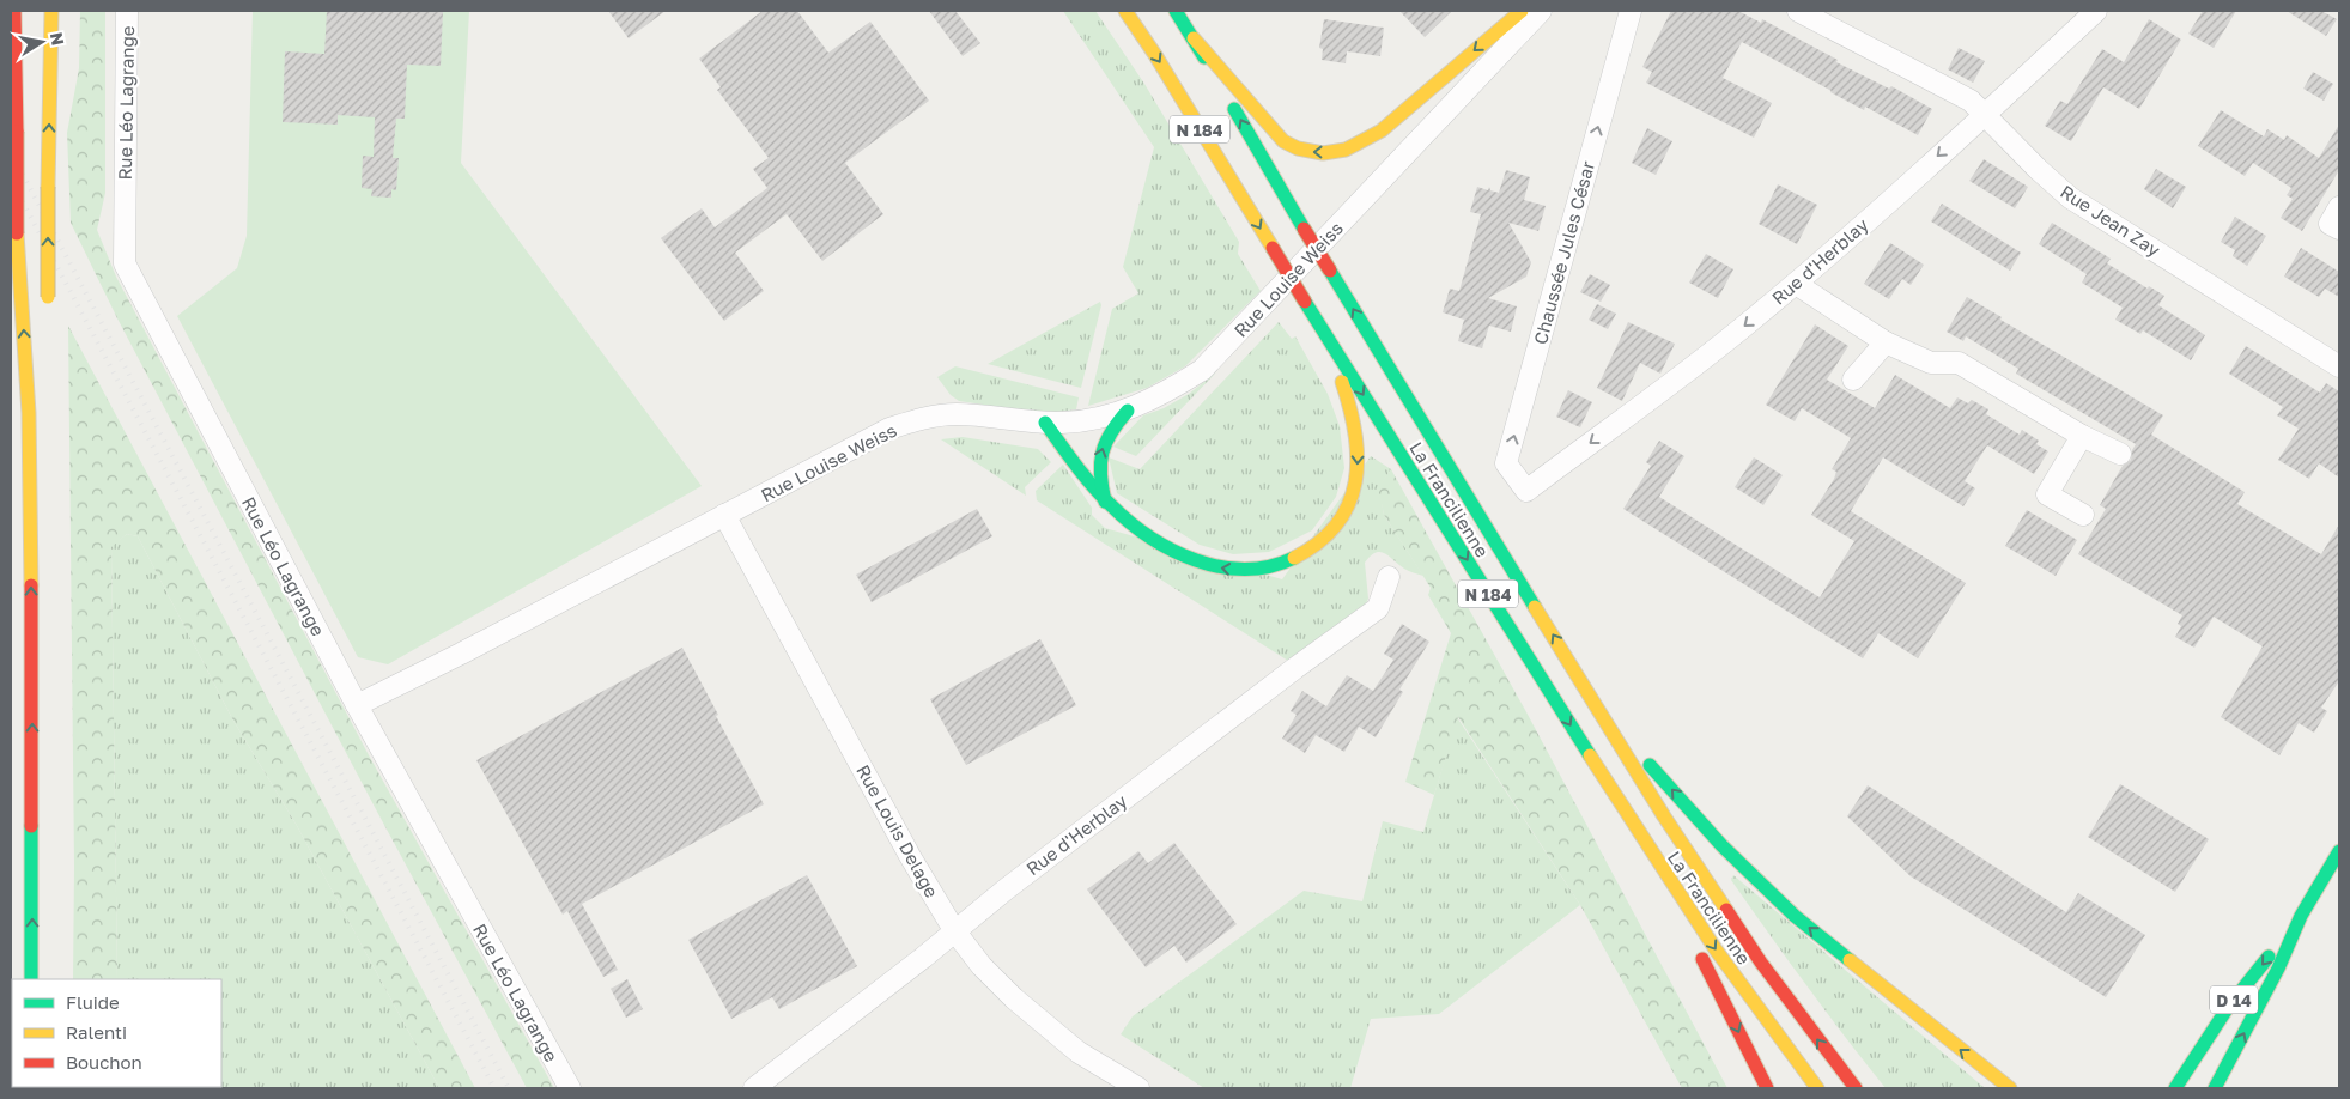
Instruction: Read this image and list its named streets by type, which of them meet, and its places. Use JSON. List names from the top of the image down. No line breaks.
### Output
{"streets":{"main road":["N 184","La Francilienne","D 14"],"street":["Rue Léo Lagrange","Rue Jean Zay","Chaussée Jules César","Rue d'Herblay","Rue Louise Weiss","Rue Louis Delage"]},"crossings":[["Rue Léo Lagrange","Rue Louise Weiss"],["Rue Jean Zay","Rue d'Herblay"],["Chaussée Jules César","Rue d'Herblay"],["Rue d'Herblay","Rue Louis Delage"],["Rue Louise Weiss","Rue Louis Delage"]],"one_way":["Chaussée Jules César","Rue d'Herblay"],"legend":["Fluide","Ralenti","Bouchon"],"north":"right"}
